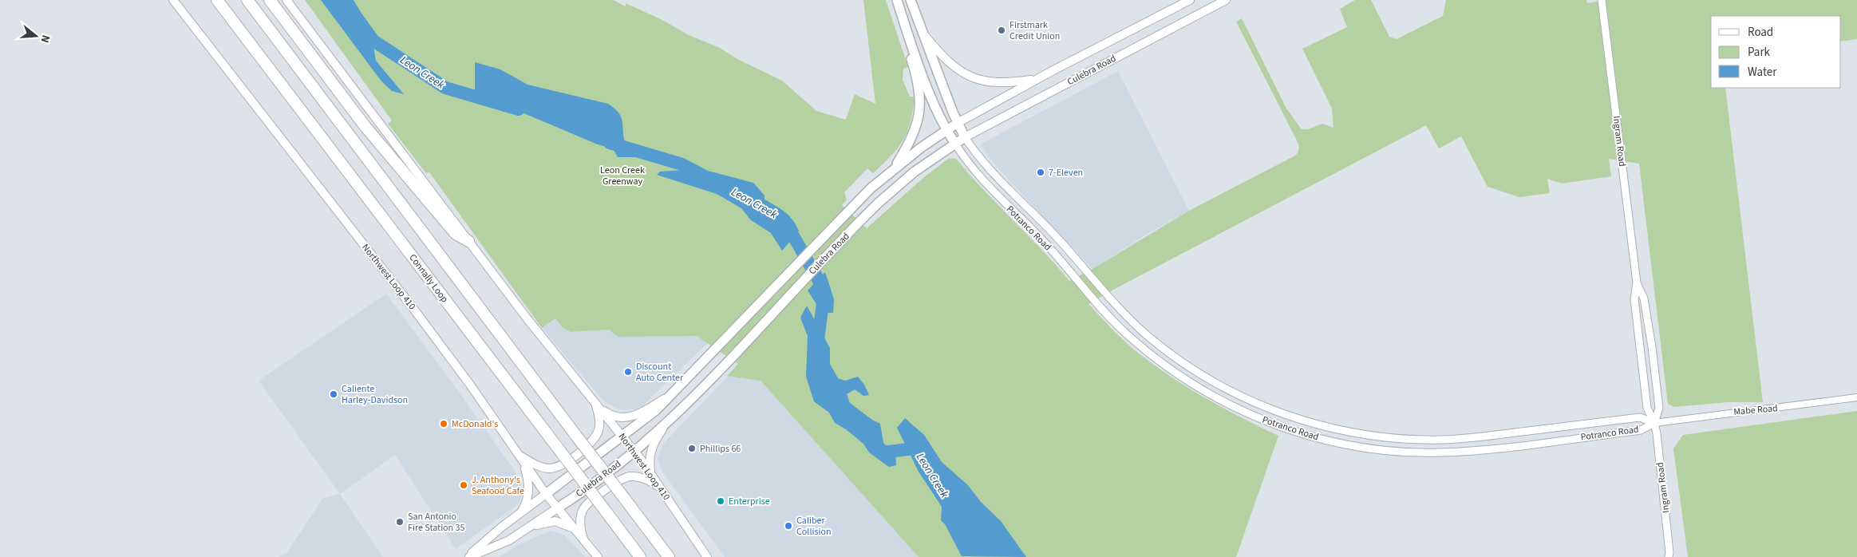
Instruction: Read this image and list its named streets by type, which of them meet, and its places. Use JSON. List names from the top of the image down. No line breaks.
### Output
{"streets":{"highway":["Connally Loop"],"main road":["Culebra Road","Potranco Road","Northwest Loop 410"],"street":["Ingram Road","Mabe Road"]},"crossings":[["Culebra Road","Potranco Road"],["Culebra Road","Northwest Loop 410"],["Ingram Road","Potranco Road"],["Ingram Road","Mabe Road"],["Potranco Road","Mabe Road"]],"water":["Leon Creek"],"parks":["Leon Creek Greenway"],"places":["Firstmark Credit Union","7-Eleven","Discount Auto Center","Caliente Harley-Davidson","McDonald's","Phillips 66","J. Anthony's Seafood Cafe","Enterprise","San Antonio Fire Station 35","Caliber Collision"],"legend":["Road","Park","Water"],"north":"right"}
